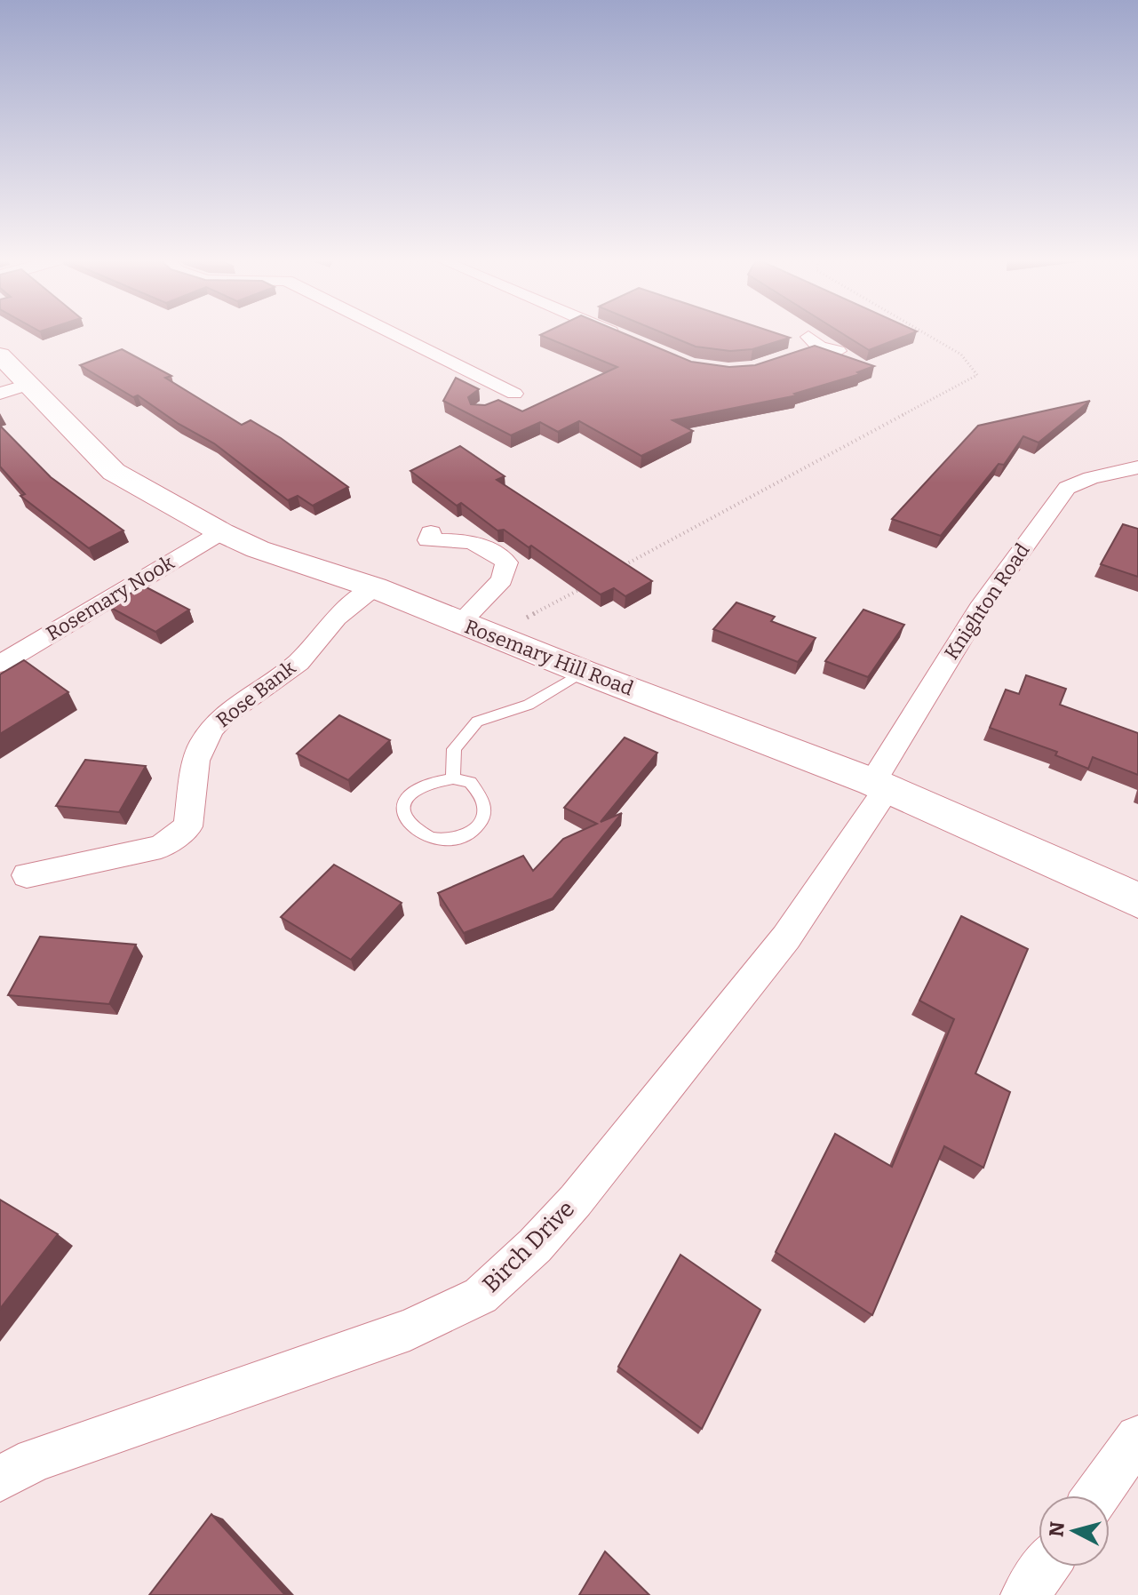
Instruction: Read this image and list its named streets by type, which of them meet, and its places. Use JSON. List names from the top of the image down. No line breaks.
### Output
{"streets":{"main road":["Rosemary Hill Road"],"street":["Rosemary Nook","Knighton Road","Rose Bank","Birch Drive"]},"crossings":[["Rosemary Nook","Rosemary Hill Road"],["Knighton Road","Rosemary Hill Road"],["Knighton Road","Birch Drive"],["Rosemary Hill Road","Rose Bank"],["Rosemary Hill Road","Birch Drive"]],"north":"left"}
